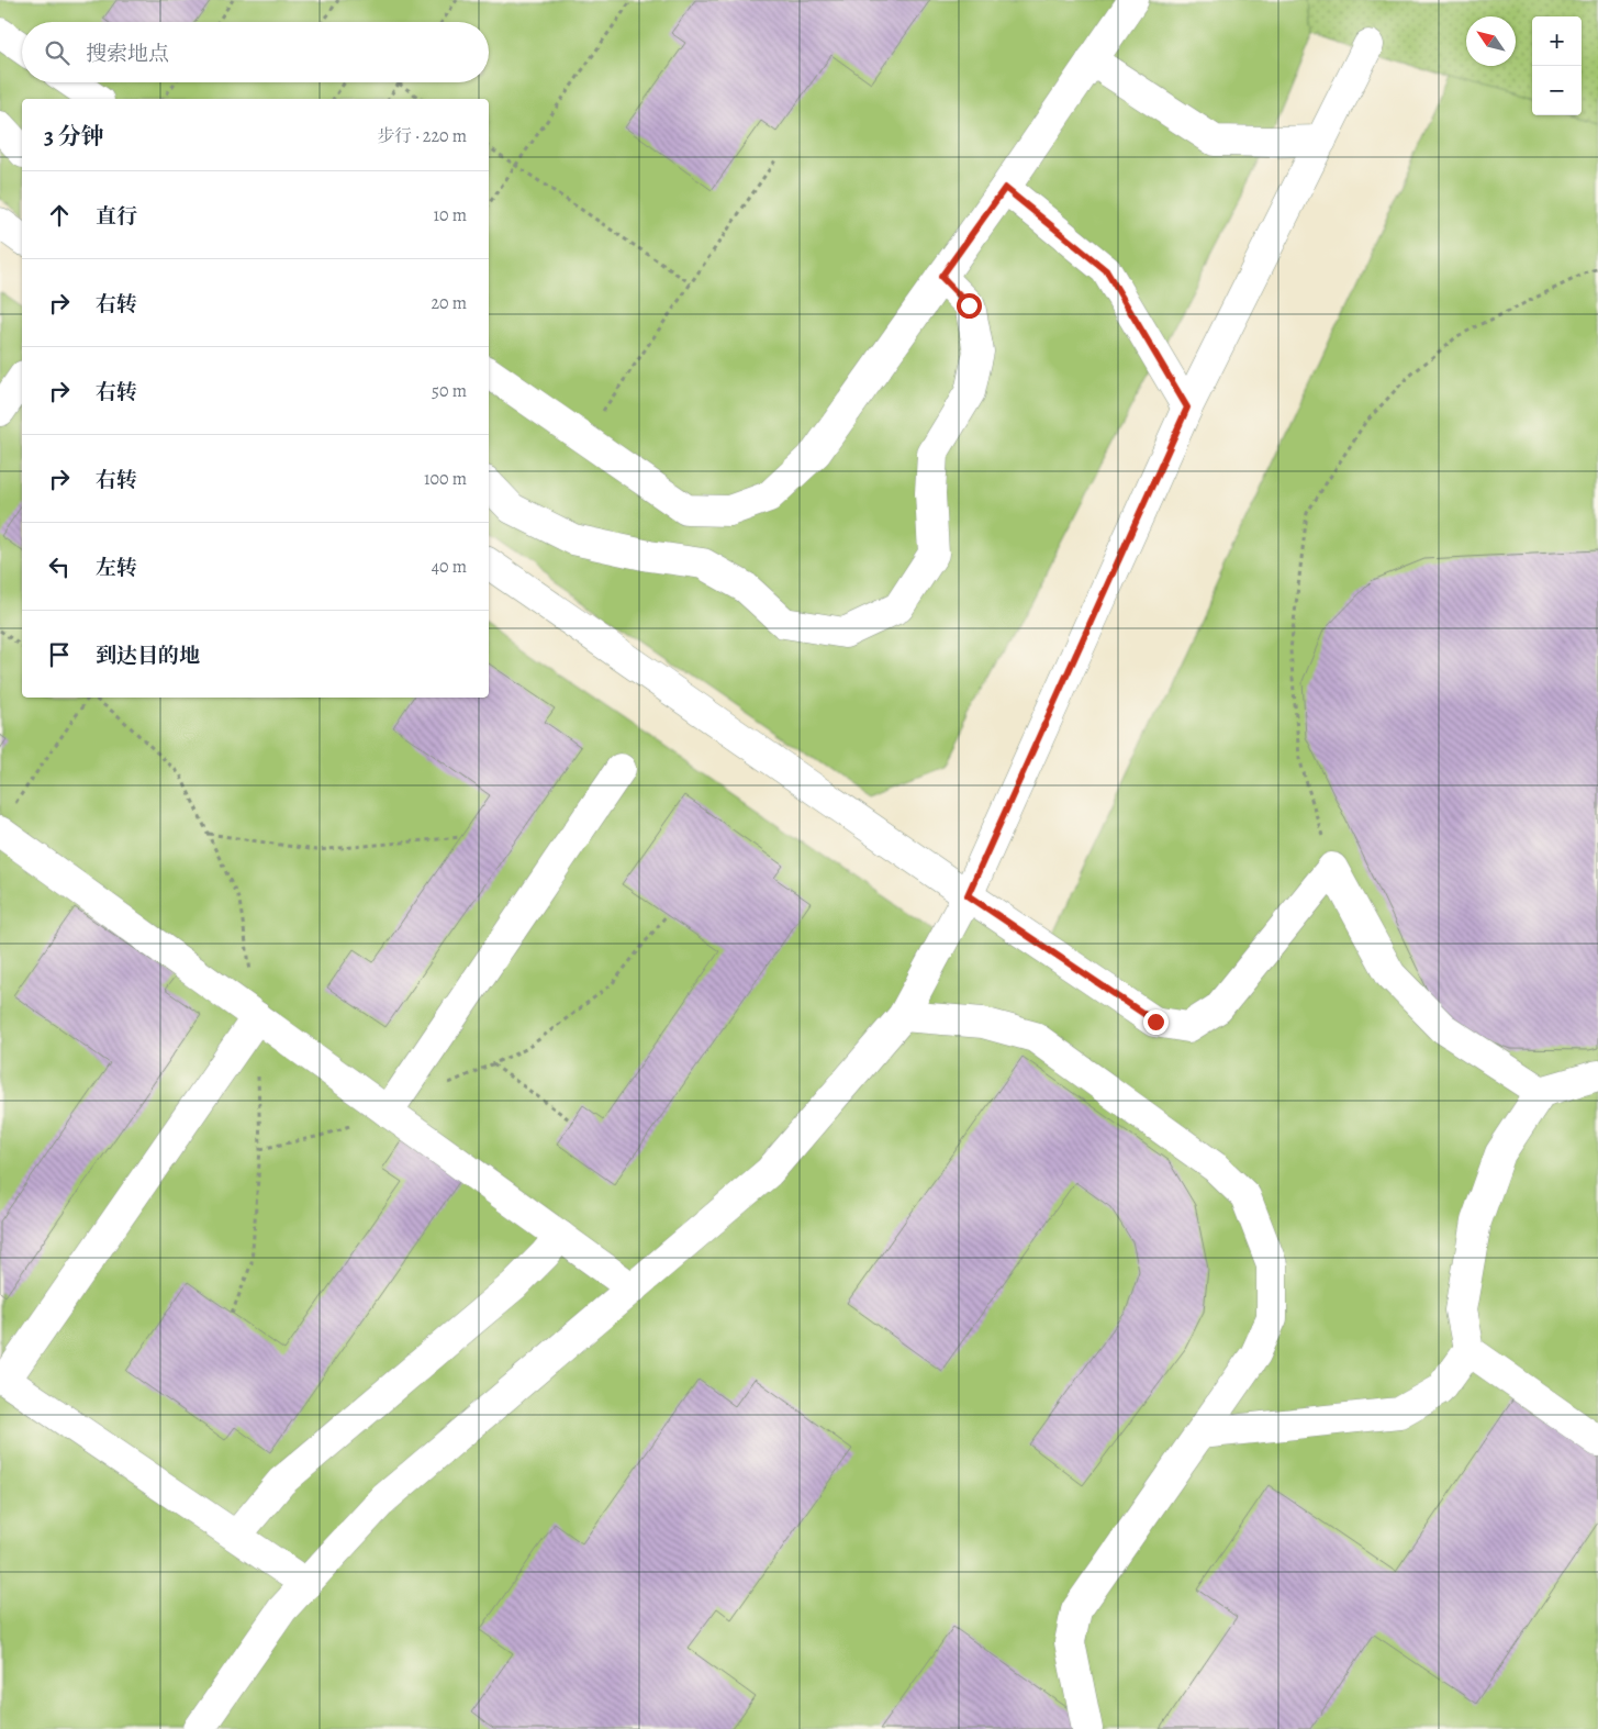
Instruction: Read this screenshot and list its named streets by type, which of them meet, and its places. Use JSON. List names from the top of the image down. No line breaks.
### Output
{"north":"top left","page":{"map_buttons":["+","−"],"search":"搜索地点","heading":["3 分钟","步行 · 220 m"],"list":[["直行","10 m"],["右转","20 m"],["右转","50 m"],["右转","100 m"],["左转","40 m"],"到达目的地"]}}
